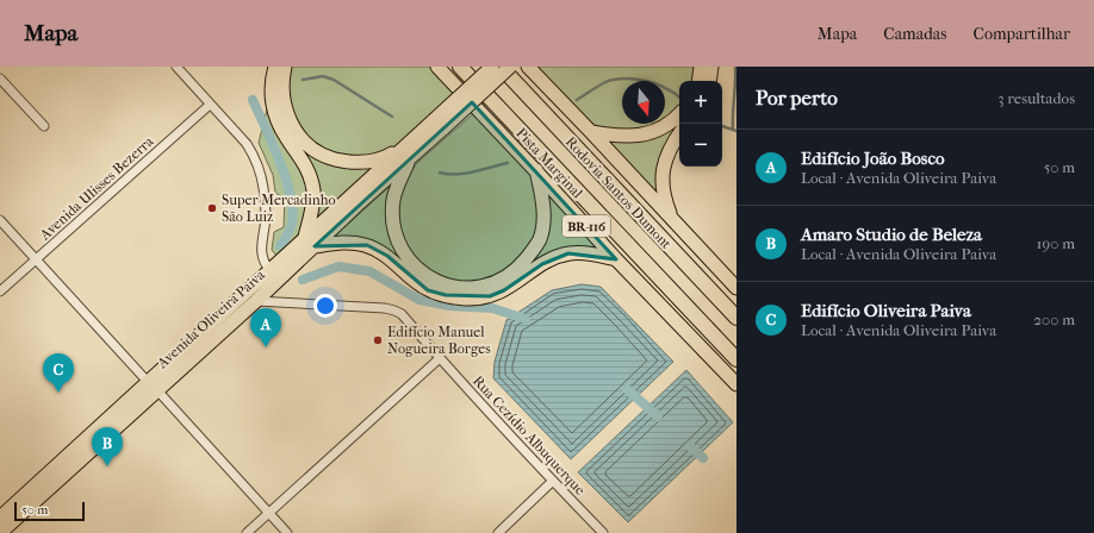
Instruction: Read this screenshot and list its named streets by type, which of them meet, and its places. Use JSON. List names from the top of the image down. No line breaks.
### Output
{"streets":{"highway":["Rodovia Santos Dumont","BR-116"],"main road":["Pista Marginal","Avenida Oliveira Paiva"],"street":["Avenida Ulisses Bezerra","Rua Cezídio Albuquerque"]},"crossings":[["Avenida Oliveira Paiva","Rua Cezídio Albuquerque"]],"places":["Super Mercadinho São Luiz","Edifício Manuel Nogueira Borges"],"scale_bar":"50 m","north":"bottom","page":{"header":"Mapa","nav":["Mapa","Camadas","Compartilhar"],"heading":["Por perto","3 resultados"],"map_buttons":["+","−"],"list":[{"mark":"A","name":"Edifício João Bosco","note":"Local · Avenida Oliveira Paiva","value":"50 m"},{"mark":"B","name":"Amaro Studio de Beleza","note":"Local · Avenida Oliveira Paiva","value":"190 m"},{"mark":"C","name":"Edifício Oliveira Paiva","note":"Local · Avenida Oliveira Paiva","value":"200 m"}],"pins":["A","C","B"],"scale":"50 m"}}
